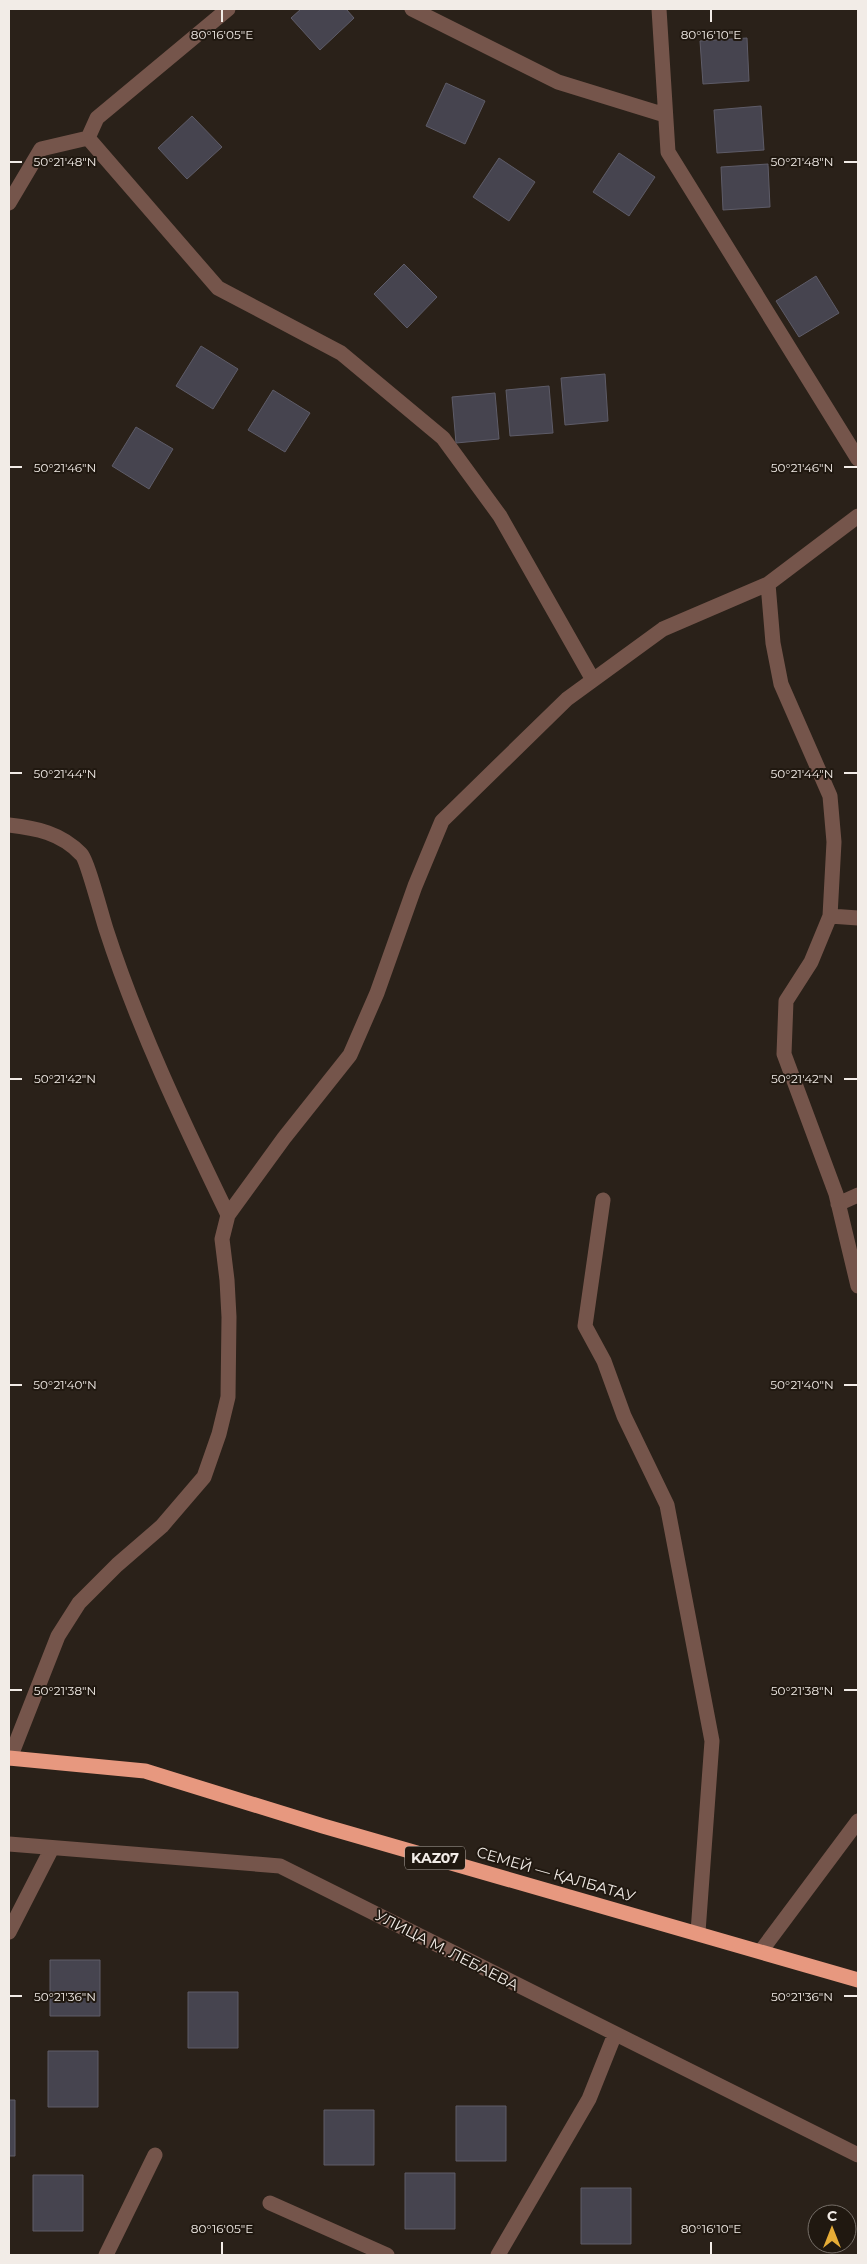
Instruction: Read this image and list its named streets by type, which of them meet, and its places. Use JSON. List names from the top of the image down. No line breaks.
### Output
{"streets":{"highway":["KAZ07","СЕМЕЙ — ҚАЛБАТАУ"],"street":["УЛИЦА М. ЛЕБАЕВА"]},"north":"top","coordinates":["80°16'05\"E","80°16'10\"E","50°21'48\"N","50°21'46\"N","50°21'44\"N","50°21'42\"N","50°21'40\"N","50°21'38\"N","50°21'36\"N"]}
